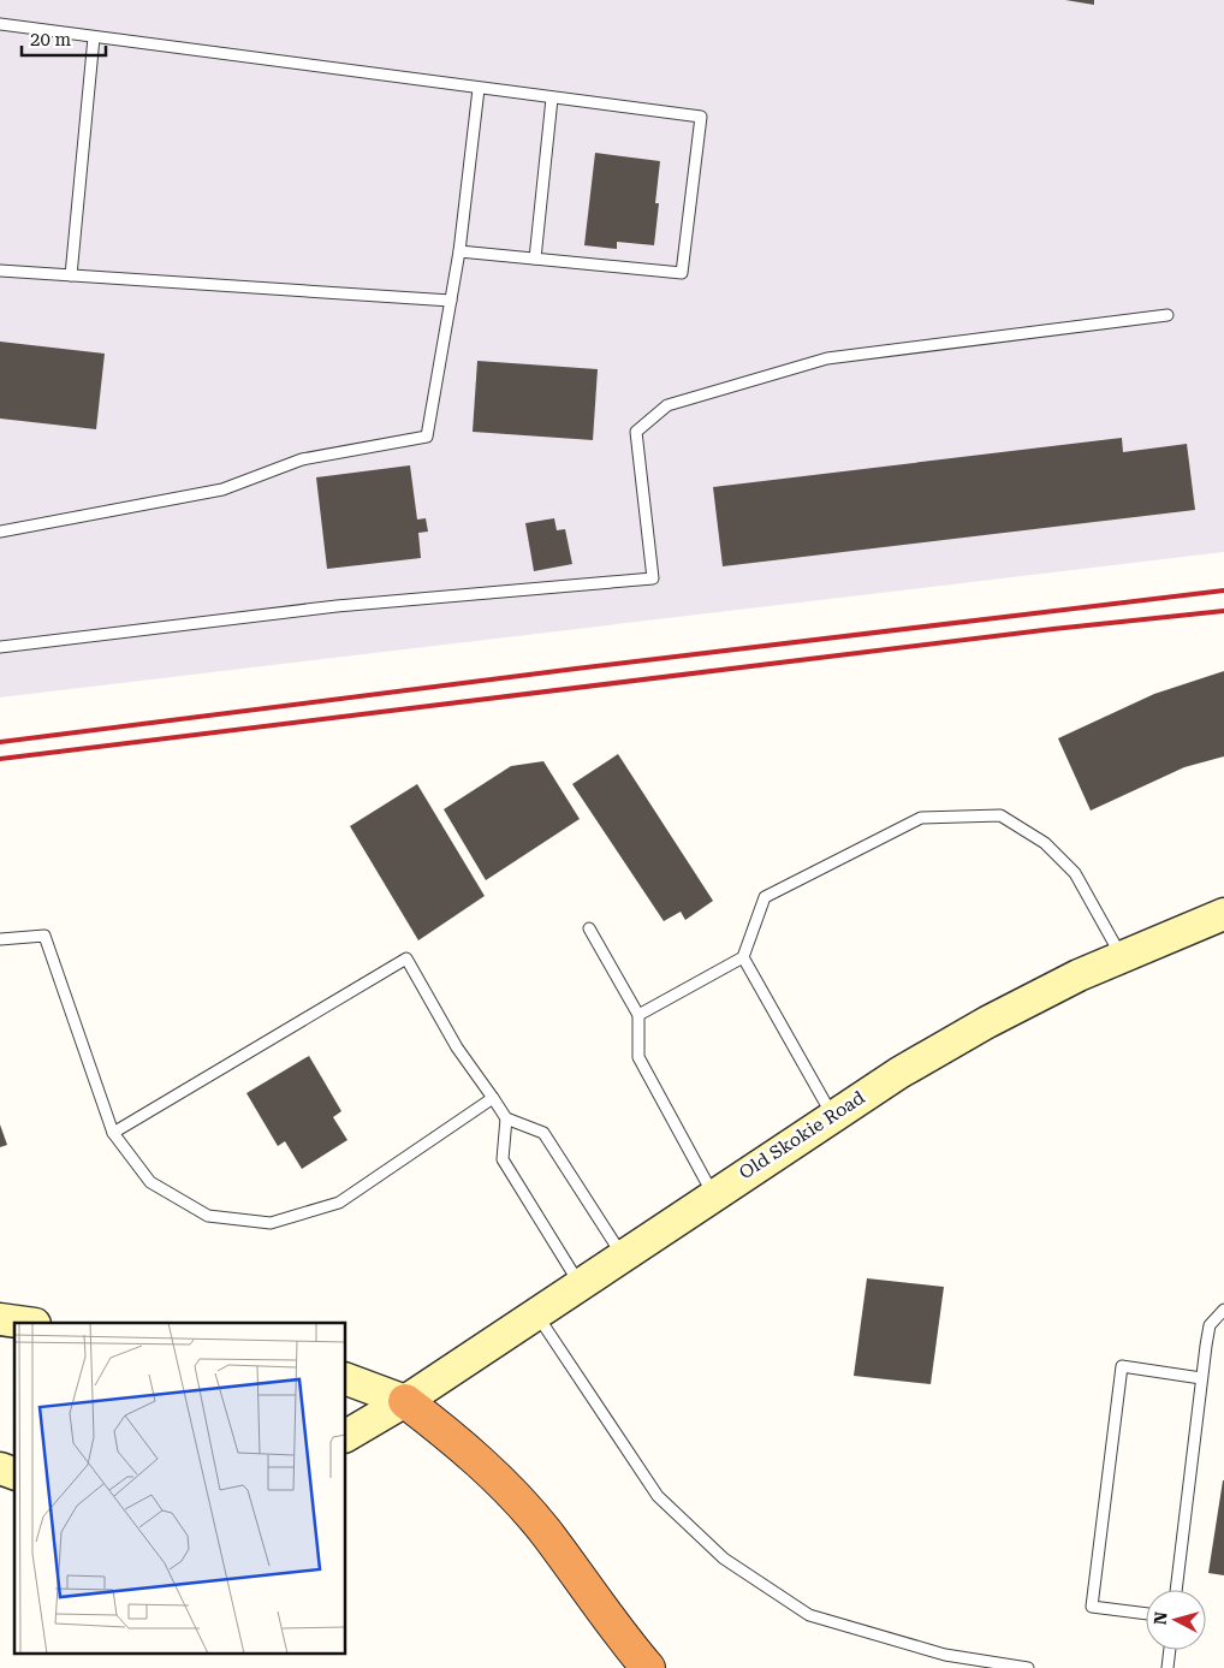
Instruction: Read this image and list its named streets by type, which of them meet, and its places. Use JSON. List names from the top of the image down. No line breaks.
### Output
{"streets":{"street":["Old Skokie Road"]},"scale_bar":"20 m","north":"left"}
